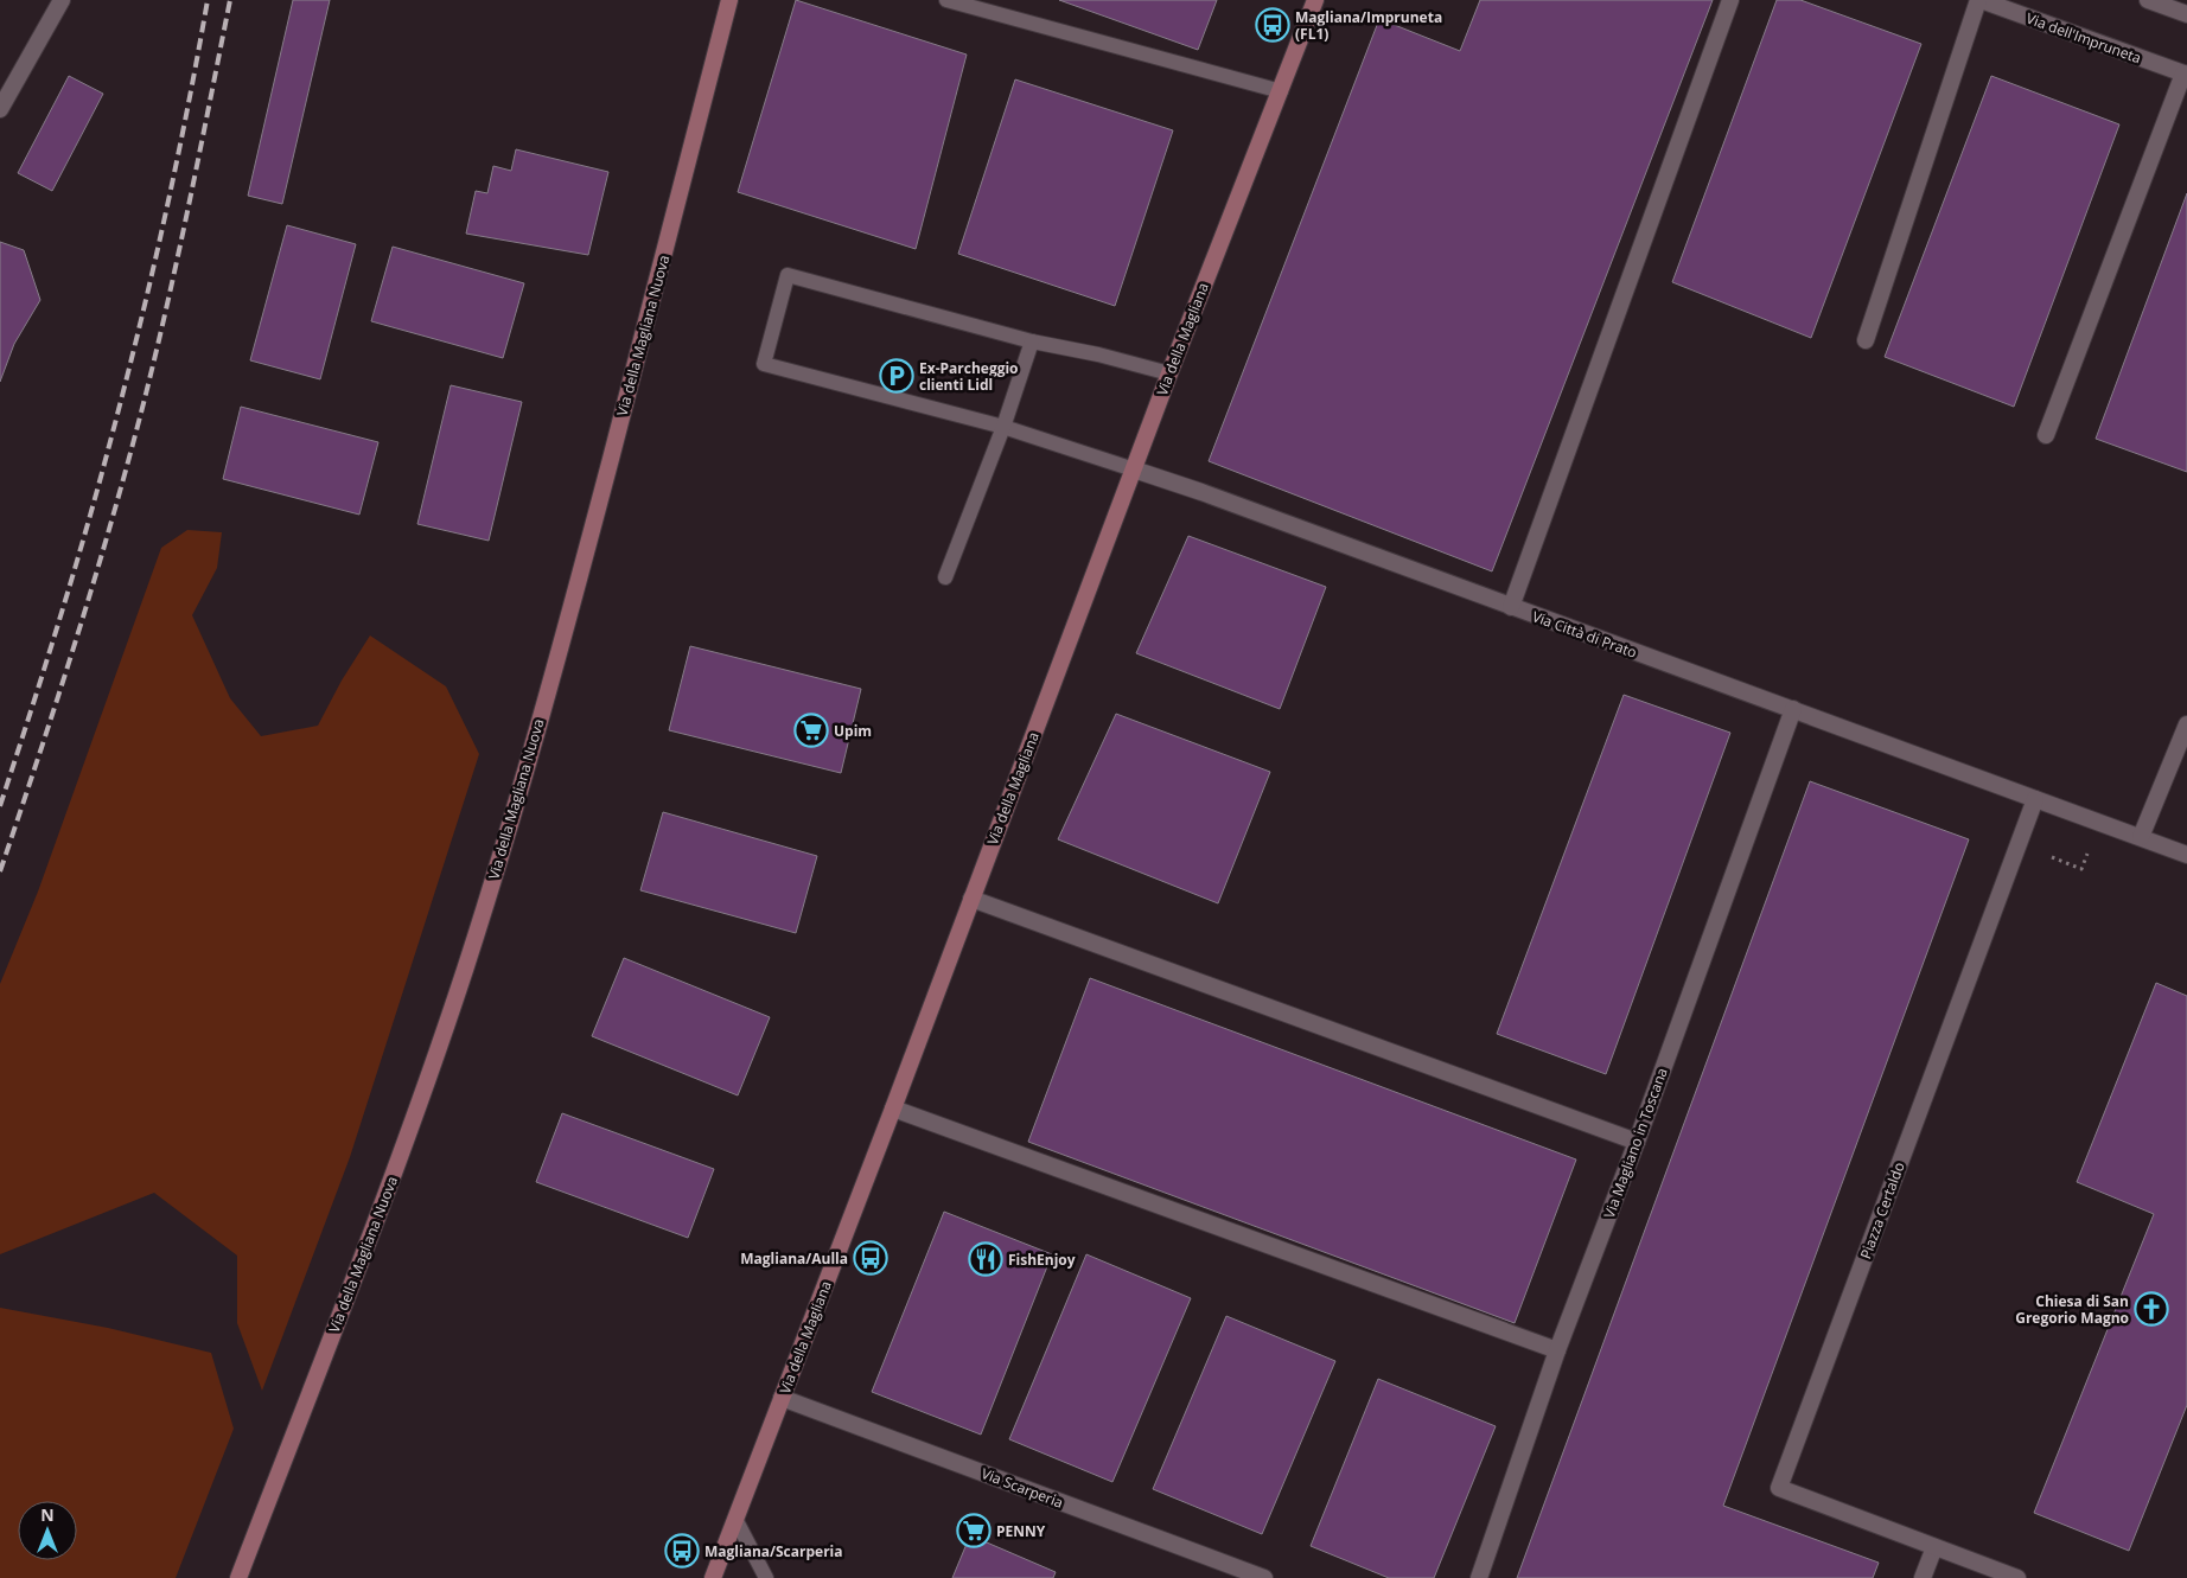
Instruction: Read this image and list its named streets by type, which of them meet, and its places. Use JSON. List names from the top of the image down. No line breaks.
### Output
{"streets":{"main road":["Via della Magliana Nuova","Via della Magliana"],"street":["Via dell'Impruneta","Via Città di Prato","Via Magliano in Toscana","Piazza Certaldo","Via Scarperia"]},"crossings":[["Via della Magliana","Via Città di Prato"],["Via della Magliana","Via Scarperia"],["Via Città di Prato","Via Magliano in Toscana"],["Via Città di Prato","Piazza Certaldo"]],"places":{"bus stop":["Magliana/Impruneta (FL1)","Magliana/Aulla","Magliana/Scarperia"],"parking":["Ex-Parcheggio clienti Lidl"],"supermarket":["Upim","PENNY"],"restaurant":["FishEnjoy"],"church":["Chiesa di San Gregorio Magno"]},"north":"top"}
